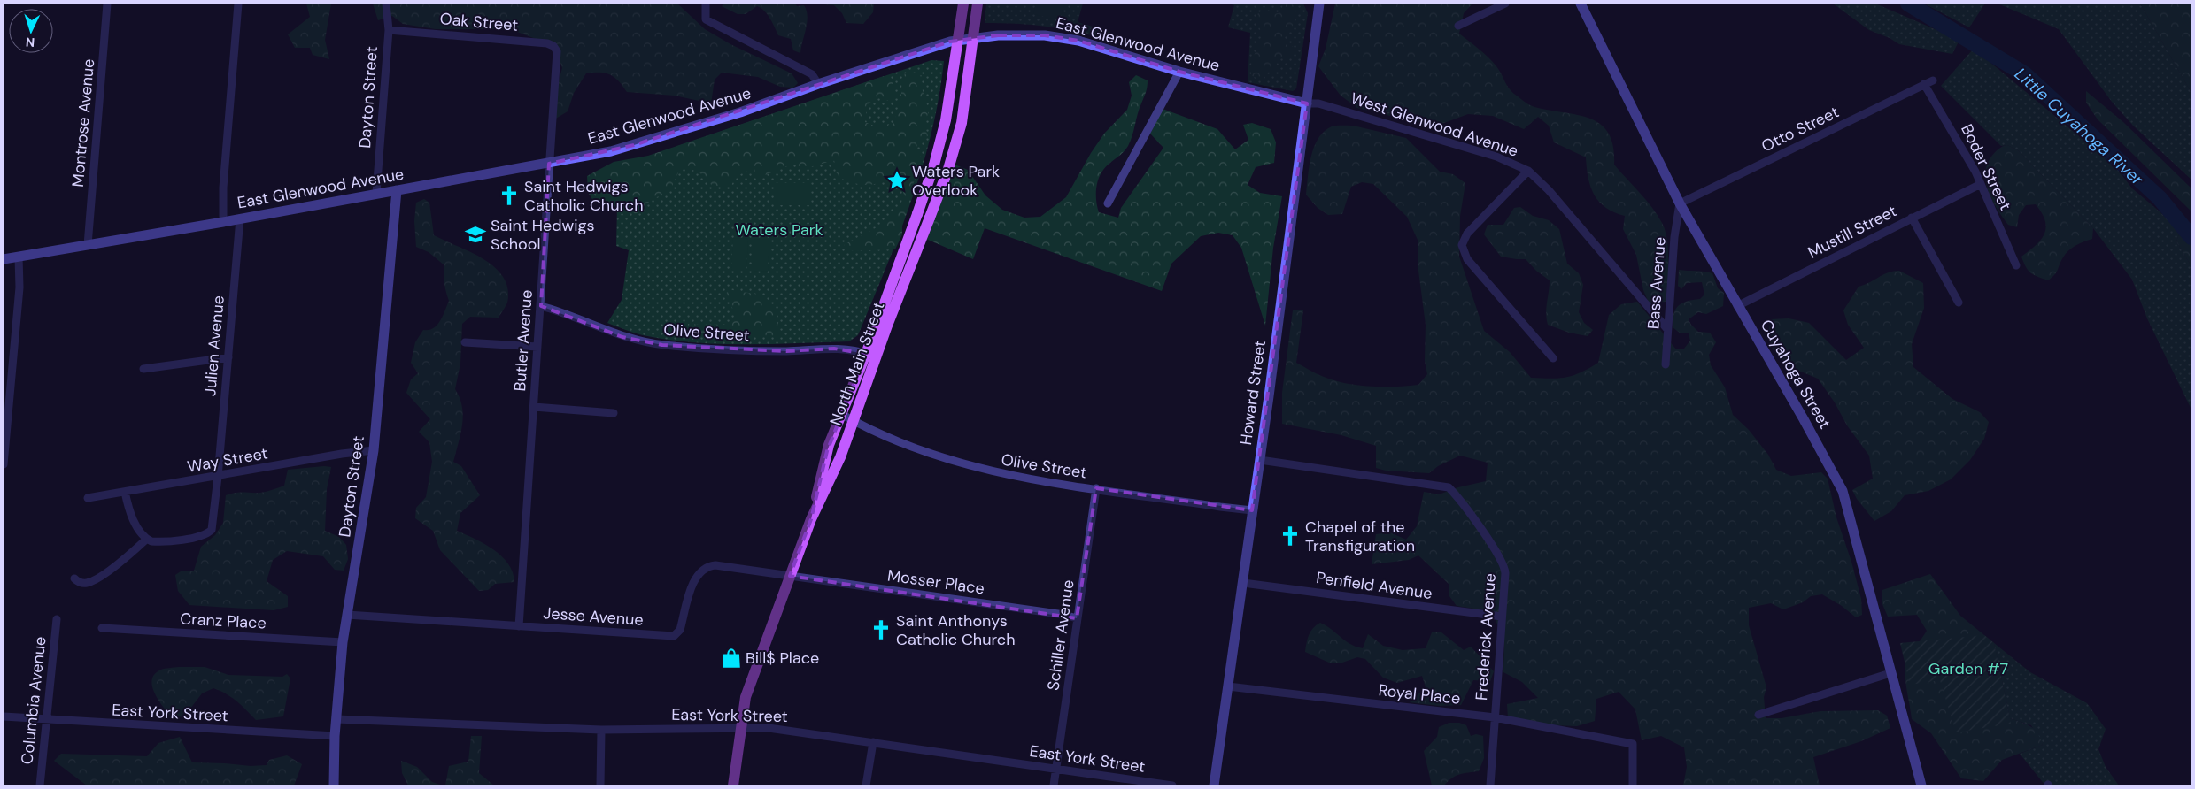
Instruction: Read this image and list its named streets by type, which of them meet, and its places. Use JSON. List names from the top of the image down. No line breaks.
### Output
{"streets":{"main road":["North Main Street"],"street":["Oak Street","East Glenwood Avenue","Dayton Street","Montrose Avenue","West Glenwood Avenue","Otto Street","Boder Street","Mustill Street","Bass Avenue","Olive Street","Butler Avenue","Julien Avenue","Cuyahoga Street","Howard Street","Way Street","Mosser Place","Penfield Avenue","Jesse Avenue","Cranz Place","Schiller Avenue","Frederick Avenue","Royal Place","Columbia Avenue","East York Street"]},"crossings":[["Oak Street","Dayton Street"],["Oak Street","Butler Avenue"],["East Glenwood Avenue","Dayton Street"],["East Glenwood Avenue","Montrose Avenue"],["East Glenwood Avenue","West Glenwood Avenue"],["East Glenwood Avenue","Butler Avenue"],["East Glenwood Avenue","Julien Avenue"],["East Glenwood Avenue","Howard Street"],["Dayton Street","Way Street"],["Dayton Street","Jesse Avenue"],["Dayton Street","Cranz Place"],["Dayton Street","East York Street"],["West Glenwood Avenue","Bass Avenue"],["West Glenwood Avenue","Howard Street"],["Otto Street","Boder Street"],["Otto Street","Bass Avenue"],["Otto Street","Cuyahoga Street"],["Boder Street","Mustill Street"],["Mustill Street","Cuyahoga Street"],["Bass Avenue","Cuyahoga Street"],["Olive Street","Butler Avenue"],["Olive Street","North Main Street"],["Olive Street","Howard Street"],["Olive Street","Schiller Avenue"],["Butler Avenue","Jesse Avenue"],["Julien Avenue","Way Street"],["North Main Street","Mosser Place"],["North Main Street","Jesse Avenue"],["North Main Street","East York Street"],["Howard Street","Penfield Avenue"],["Howard Street","Frederick Avenue"],["Howard Street","Royal Place"],["Mosser Place","Jesse Avenue"],["Mosser Place","Schiller Avenue"],["Penfield Avenue","Frederick Avenue"],["Schiller Avenue","East York Street"],["Frederick Avenue","Royal Place"],["Columbia Avenue","East York Street"]],"water":["Little Cuyahoga River"],"parks":["Waters Park","Garden #7"],"places":{"place":["Waters Park Overlook"],"church":["Saint Hedwigs Catholic Church","Chapel of the Transfiguration","Saint Anthonys Catholic Church"],"school or university":["Saint Hedwigs School"],"shop":["Bill$ Place"]},"north":"bottom"}
